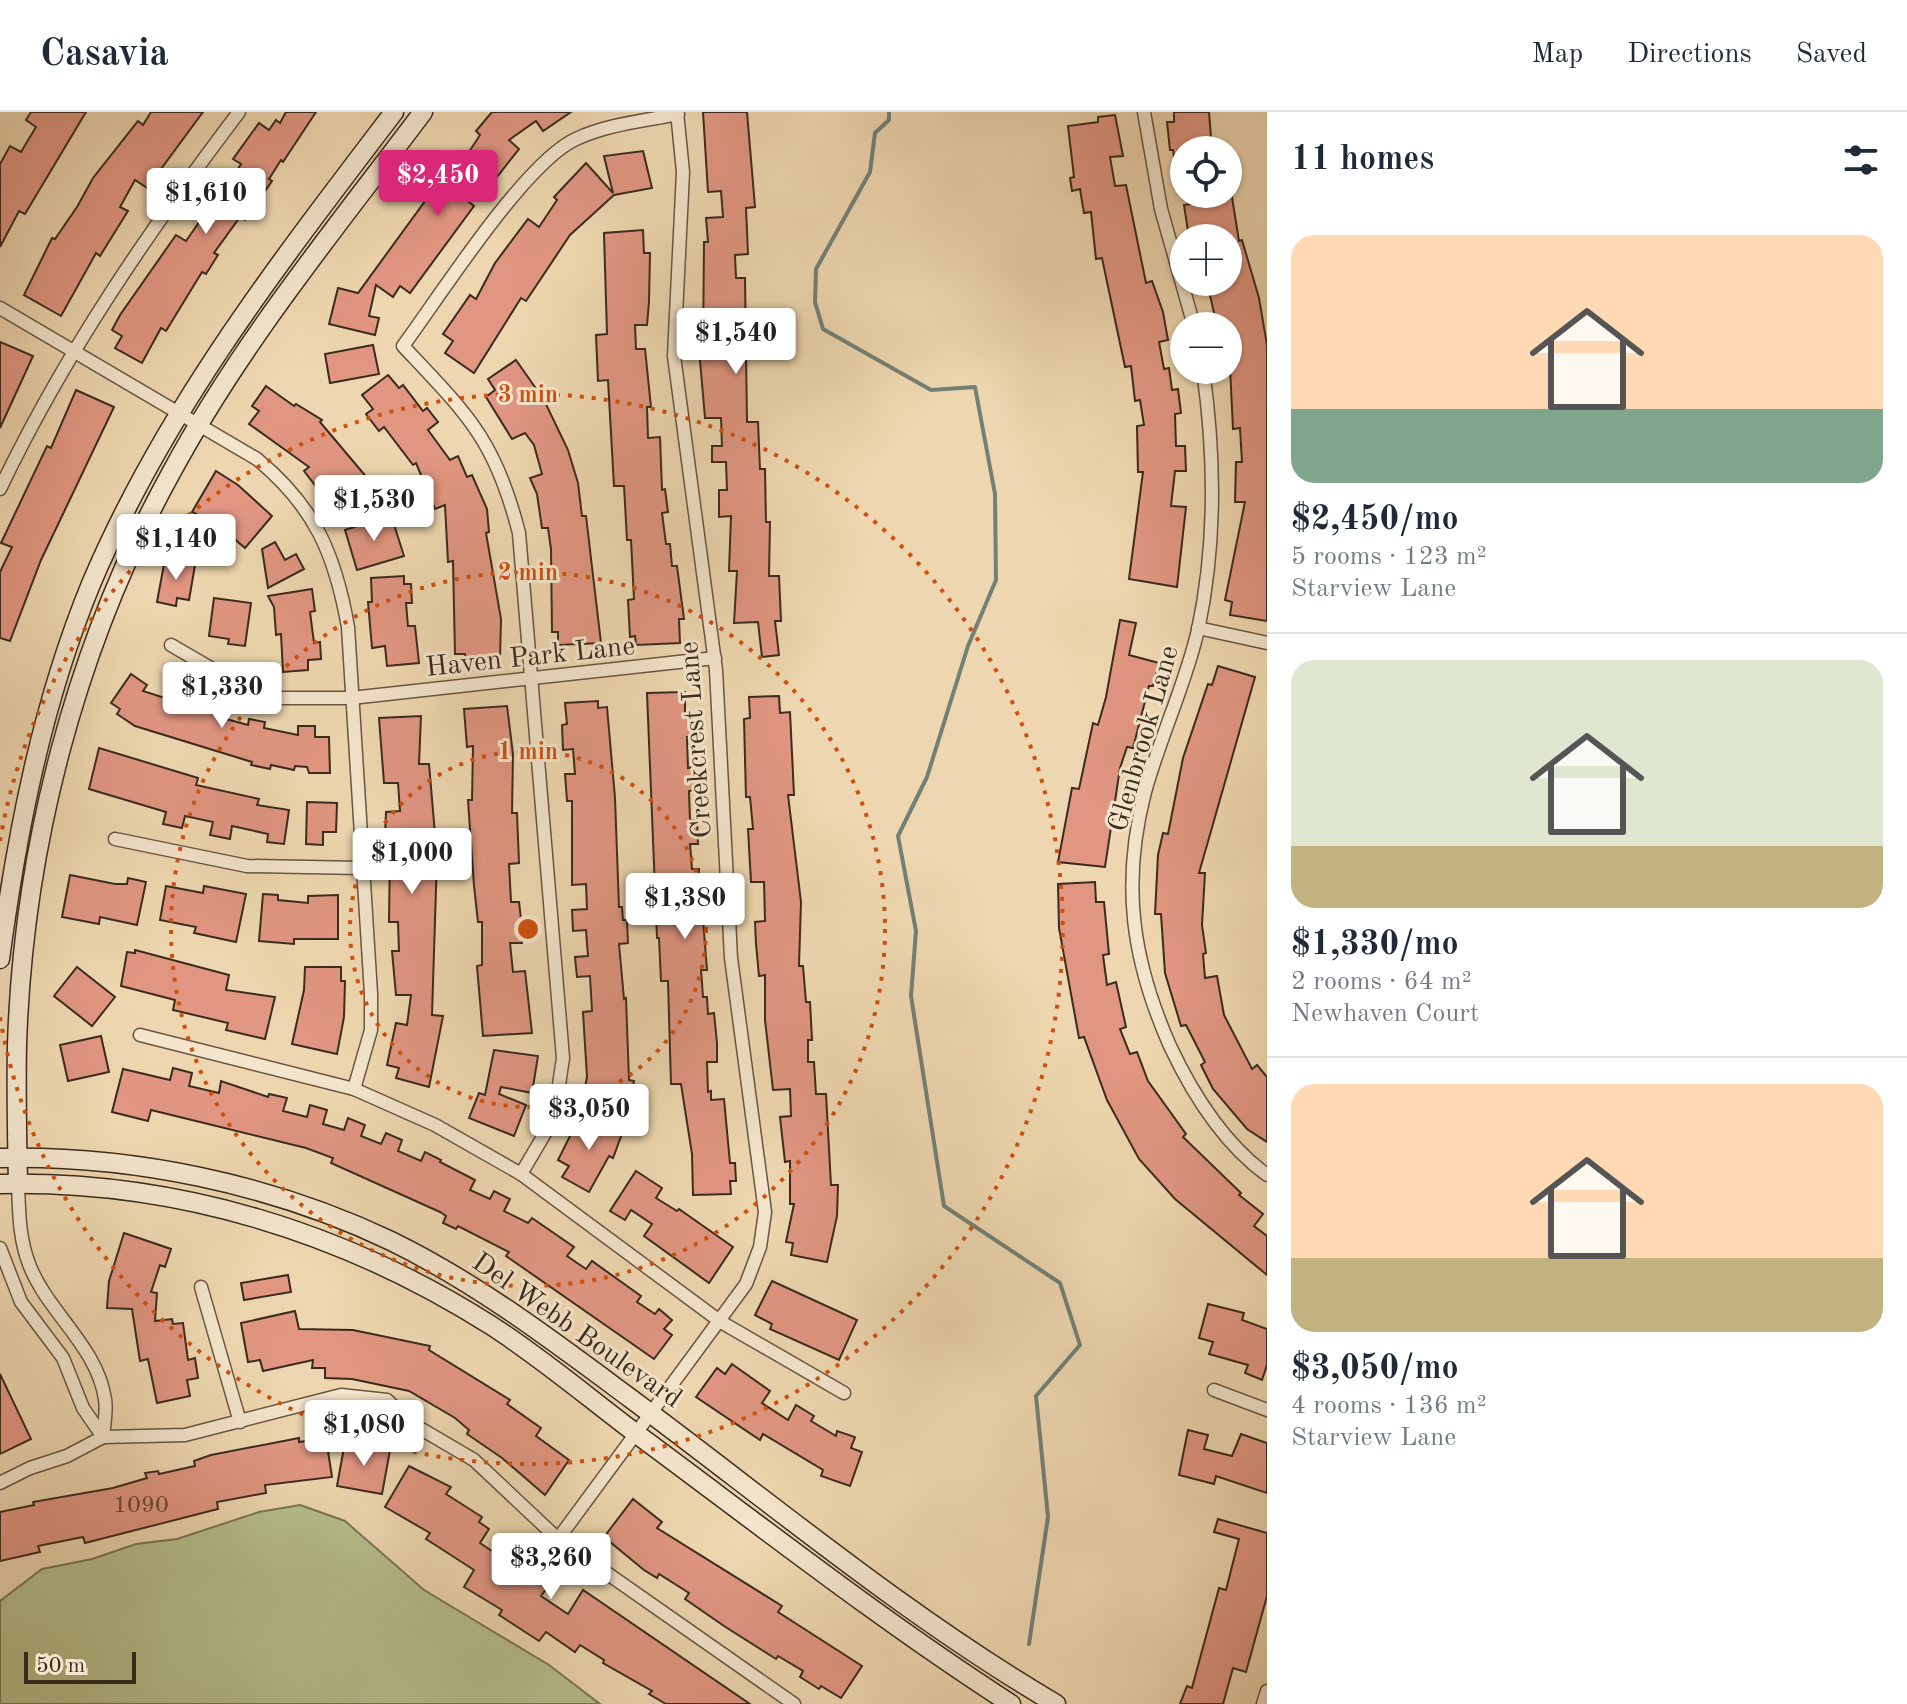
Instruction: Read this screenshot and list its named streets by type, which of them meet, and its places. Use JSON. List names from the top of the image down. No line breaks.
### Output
{"streets":{"street":["Haven Park Lane","Glenbrook Lane","Creekcrest Lane","Del Webb Boulevard"]},"crossings":[["Haven Park Lane","Creekcrest Lane"],["Creekcrest Lane","Del Webb Boulevard"]],"house_numbers":["1090"],"scale_bar":"50 m","page":{"header":"Casavia","nav":["Map","Directions","Saved"],"heading":"11 homes","map_buttons":["+","−"],"price":["$2,450","$1,610","$1,540","$1,530","$1,140","$1,330","$1,000","$1,380","$3,050","$1,080","$3,260"],"list":[{"name":"$2,450/mo","note":"5 rooms · 123 m² · Starview Lane"},{"name":"$1,330/mo","note":"2 rooms · 64 m² · Newhaven Court"},{"name":"$3,050/mo","note":"4 rooms · 136 m² · Starview Lane"}],"scale":"50 m"},"rings":["3 min","2 min","1 min"]}
